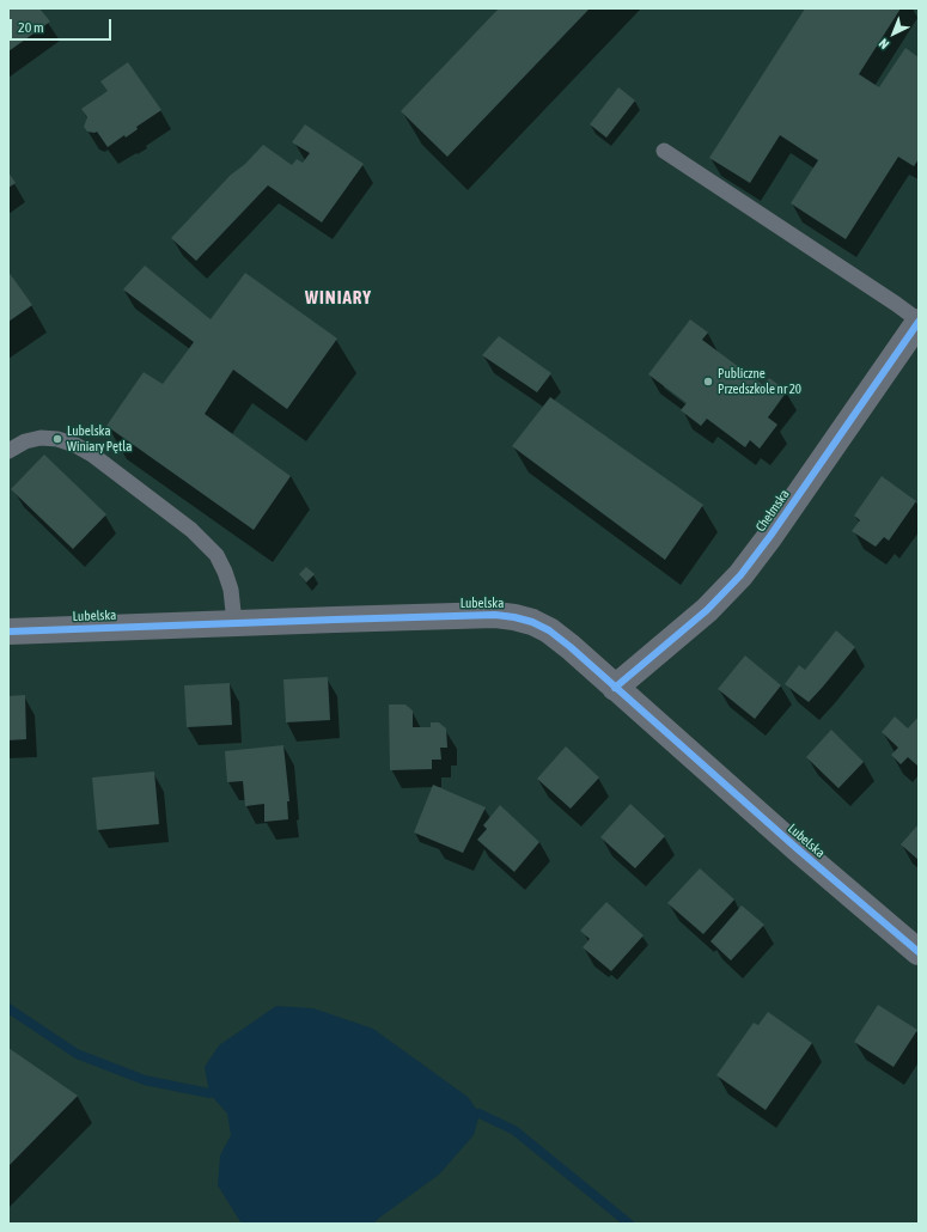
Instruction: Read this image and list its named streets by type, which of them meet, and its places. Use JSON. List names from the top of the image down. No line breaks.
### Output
{"streets":{"street":["Chełmska","Lubelska"]},"crossings":[["Chełmska","Lubelska"]],"districts":["WINIARY"],"places":["Publiczne Przedszkole nr 20","Lubelska Winiary Pętla"],"scale_bar":"20 m","north":"bottom left"}
